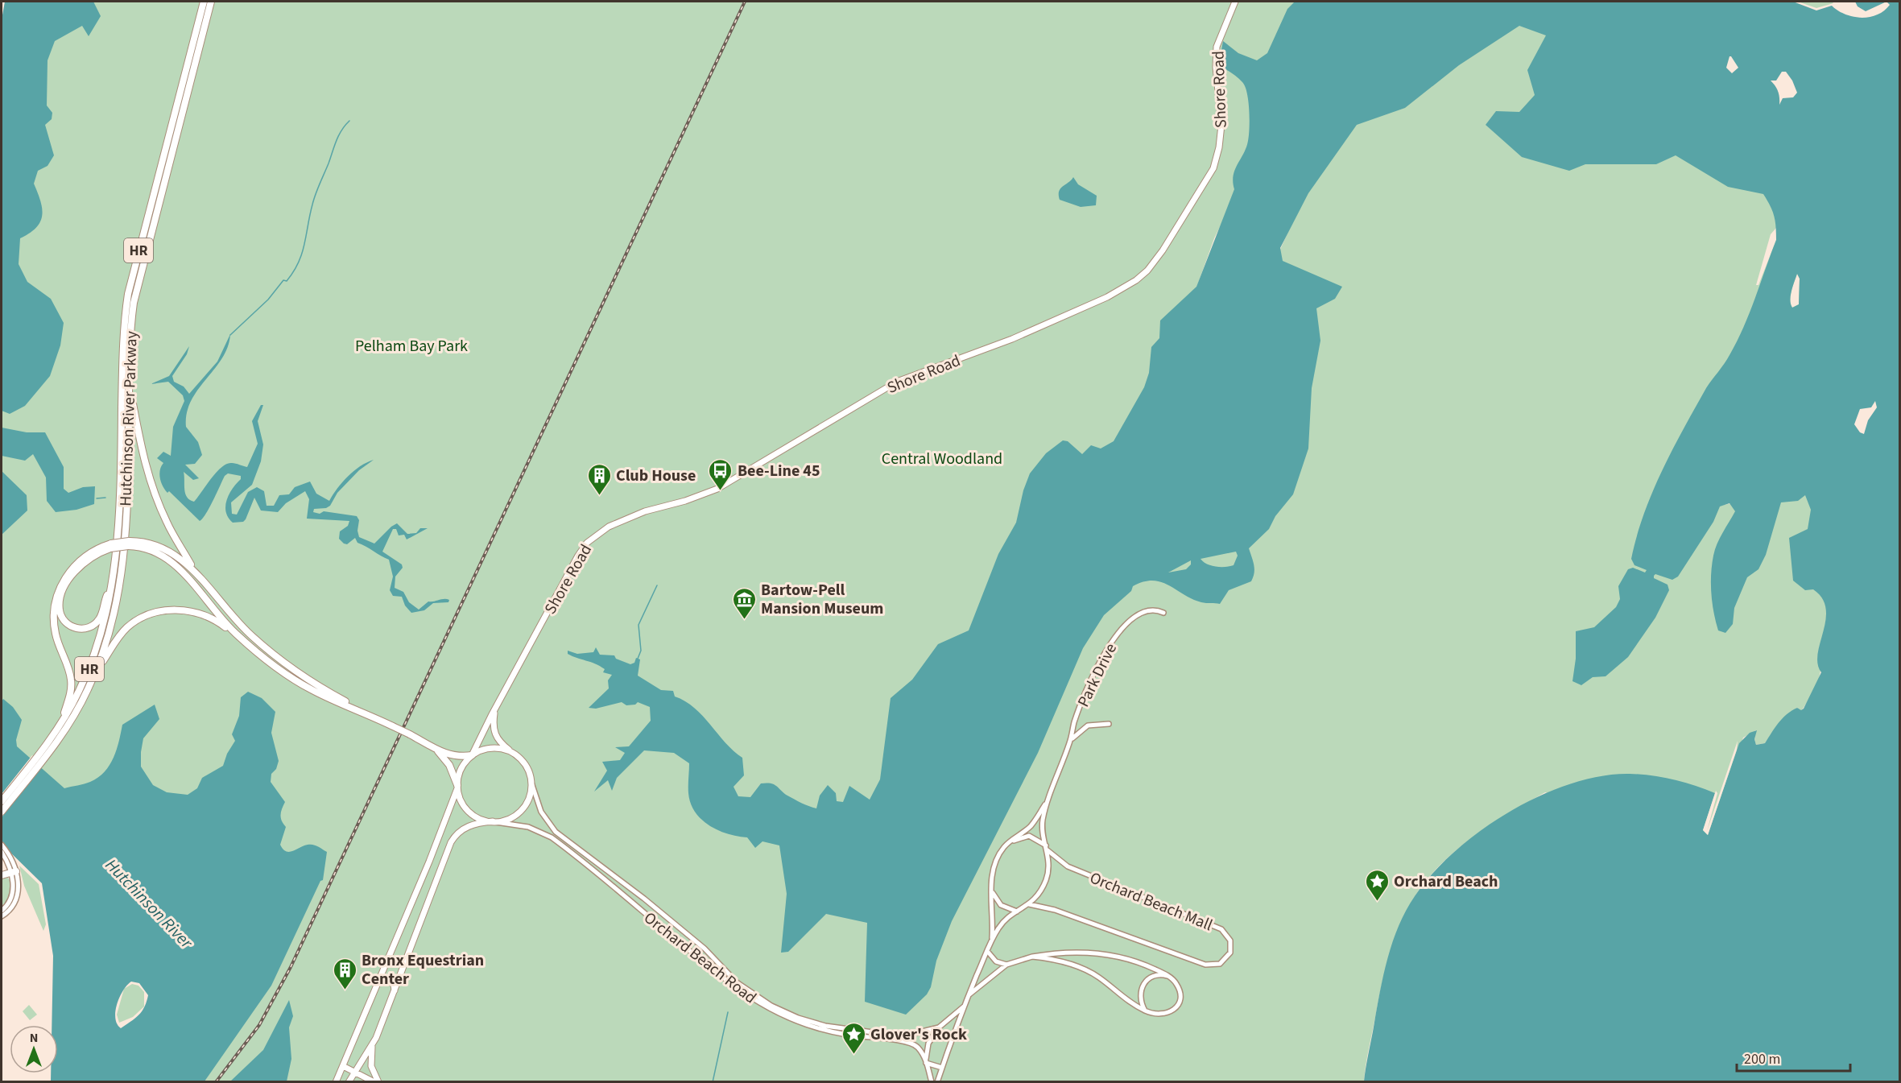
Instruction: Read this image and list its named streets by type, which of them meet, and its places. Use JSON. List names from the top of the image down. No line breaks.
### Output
{"streets":{"highway":["HR","Hutchinson River Parkway"],"main road":["Shore Road"],"street":["Park Drive","Orchard Beach Mall","Orchard Beach Road"]},"crossings":[["Shore Road","Orchard Beach Road"],["Park Drive","Orchard Beach Mall"],["Park Drive","Orchard Beach Road"]],"water":["Hutchinson River"],"parks":["Pelham Bay Park","Central Woodland"],"places":{"bus stop":["Bee-Line 45"],"building":["Club House","Bronx Equestrian Center"],"museum":["Bartow-Pell Mansion Museum"],"place":["Orchard Beach","Glover's Rock"]},"scale_bar":"200 m","north":"top"}
